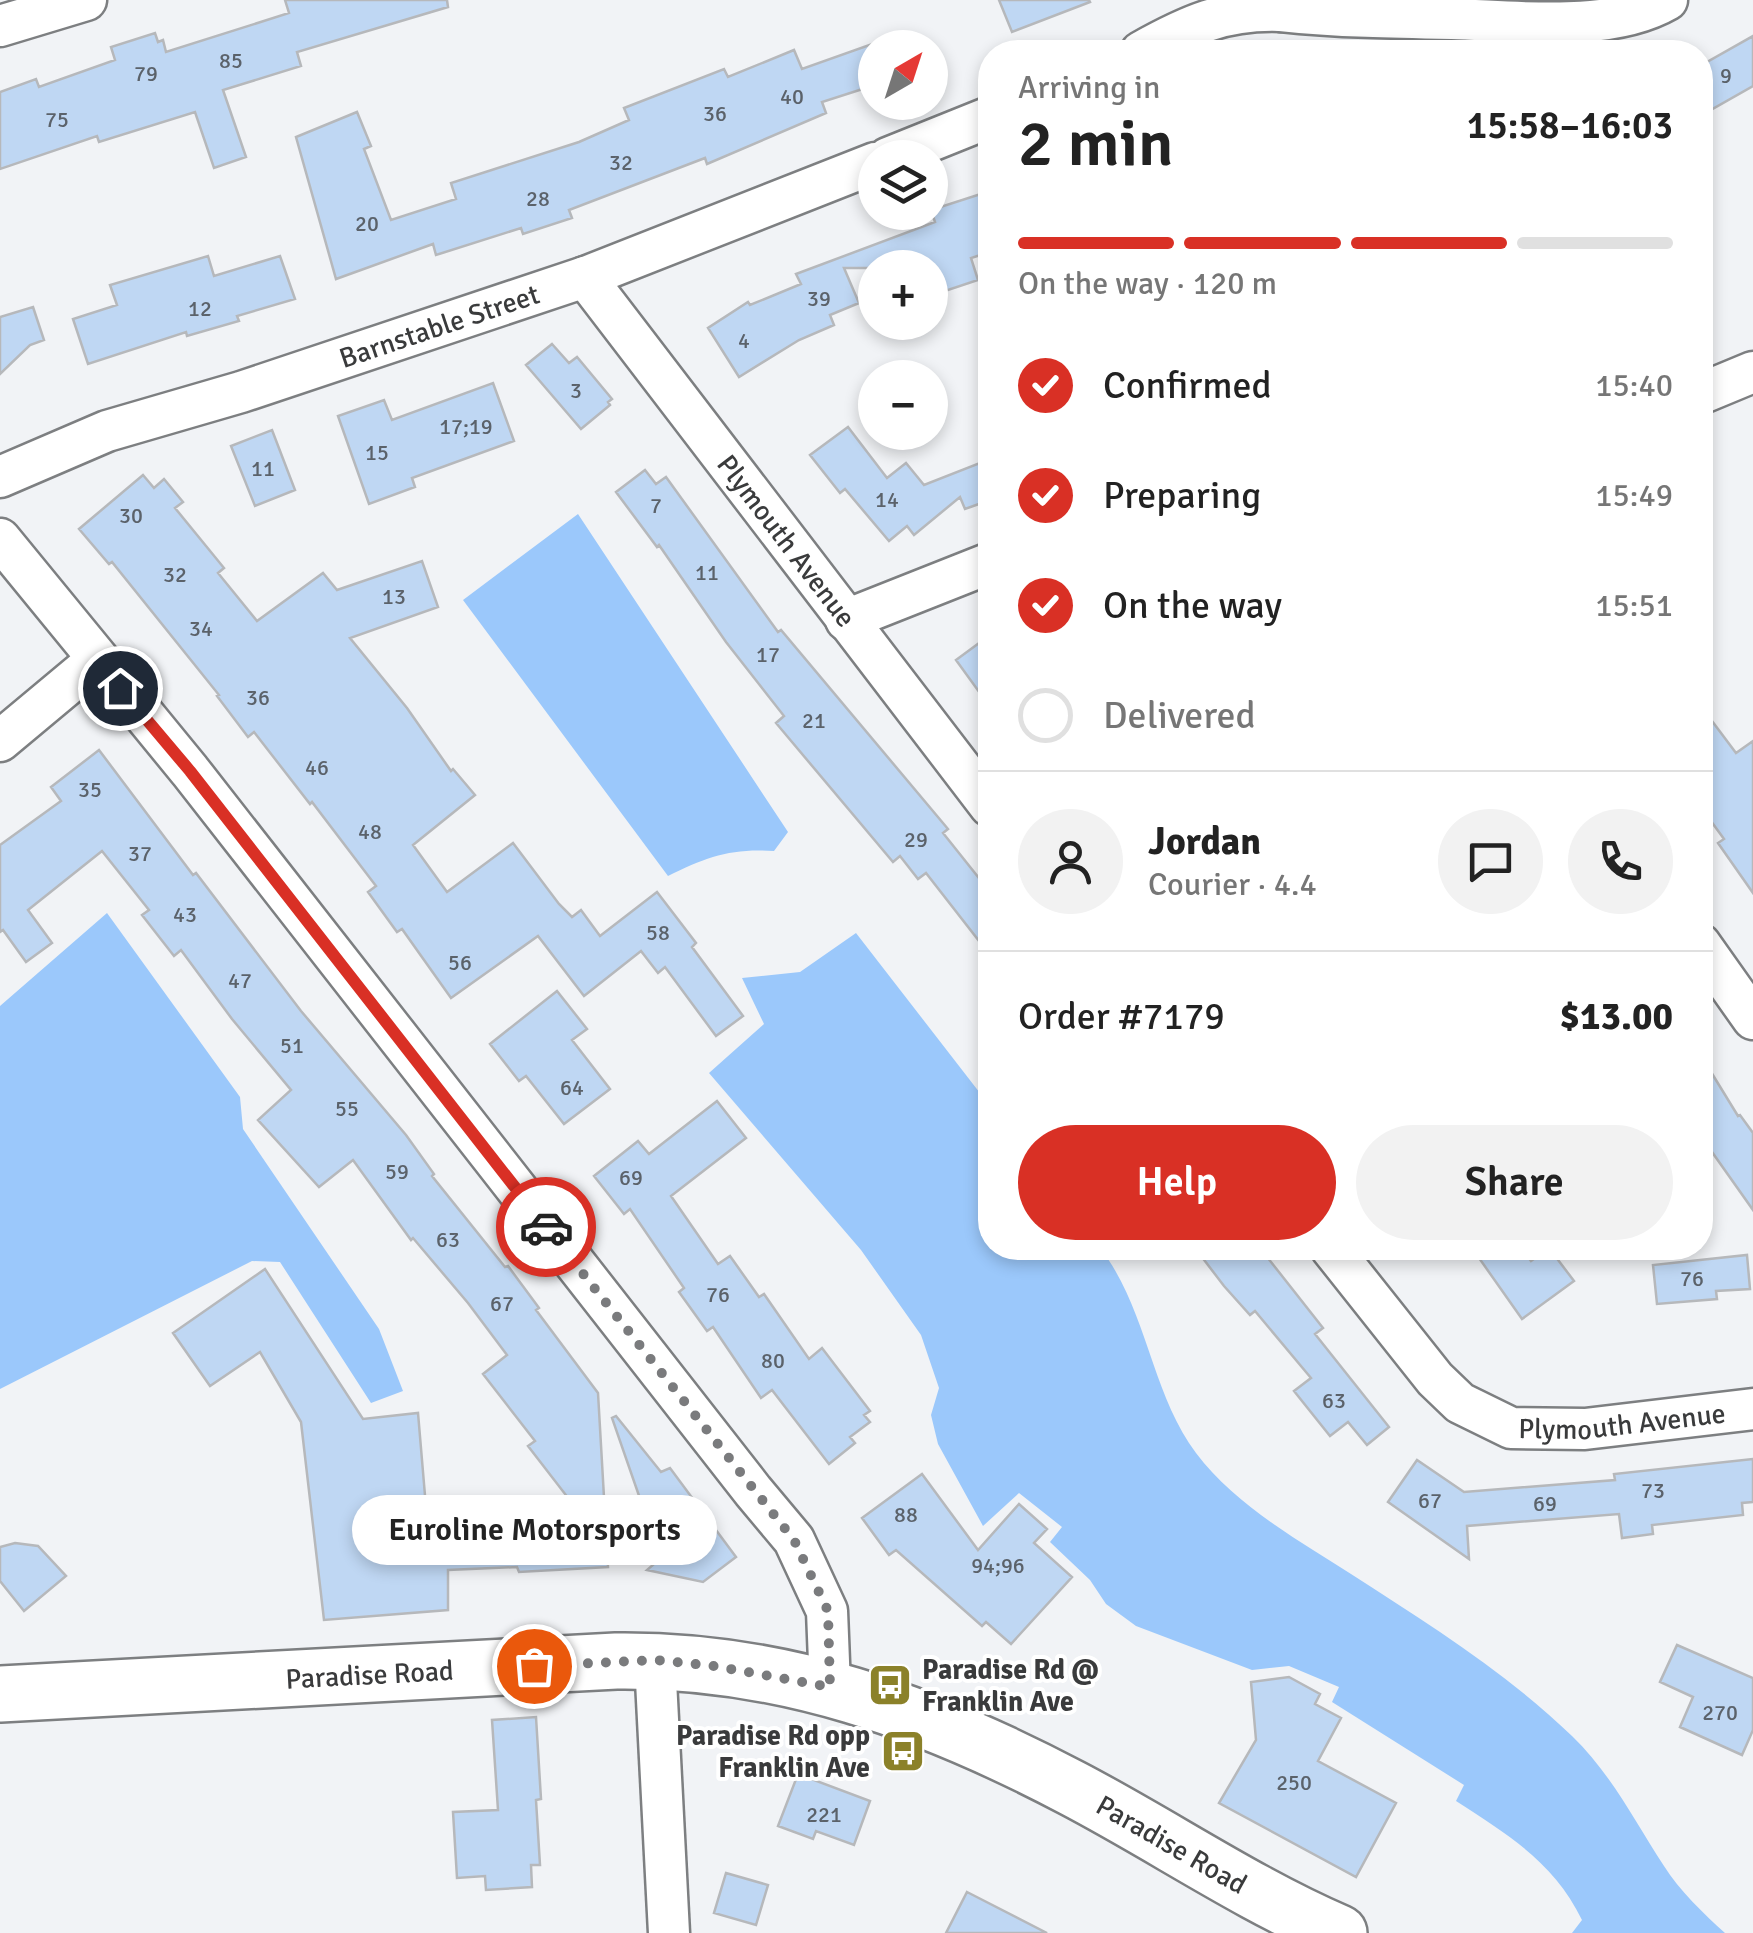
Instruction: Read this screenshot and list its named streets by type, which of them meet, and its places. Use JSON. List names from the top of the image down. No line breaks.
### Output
{"streets":{"highway":["Paradise Road"],"street":["Barnstable Street","Plymouth Avenue"]},"crossings":[["Barnstable Street","Plymouth Avenue"]],"places":{"other":["Euroline Motorsports"],"bus stop":["Paradise Rd @ Franklin Ave","Paradise Rd opp Franklin Ave"]},"house_numbers":["85","79","9","40","36","75","32","28","20","39","12","4","3","17;19","15","11","14","7","30","11","32","13","34","17","36","21","46","35","48","29","37","43","58","56","47","51","64","55","59","69","63","76","76","67","80","63","73","67","69","88","94;96","270","250","221"],"north":"top right","page":{"map_buttons":["+","−"],"heading":["2 min","Arriving in","15:58–16:03"],"panel":["Jordan","Courier · 4.4","Order #7179","$13.00"],"bar":"On the way · 120 m","list":[["Confirmed","15:40"],["Preparing","15:49"],["On the way","15:51"],"Delivered"],"buttons":["Help","Share"],"bubble":"Euroline Motorsports"}}
